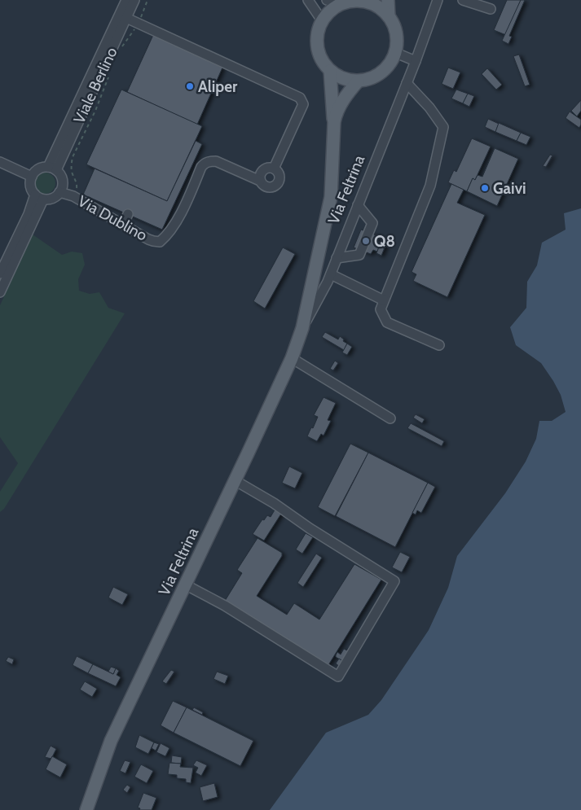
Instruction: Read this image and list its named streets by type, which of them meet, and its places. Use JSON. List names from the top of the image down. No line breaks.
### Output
{"streets":{"main road":["Via Feltrina"],"street":["Viale Berlino","Via Dublino"]},"crossings":[["Viale Berlino","Via Dublino"]],"places":["Aliper","Gaivi","Q8"]}
